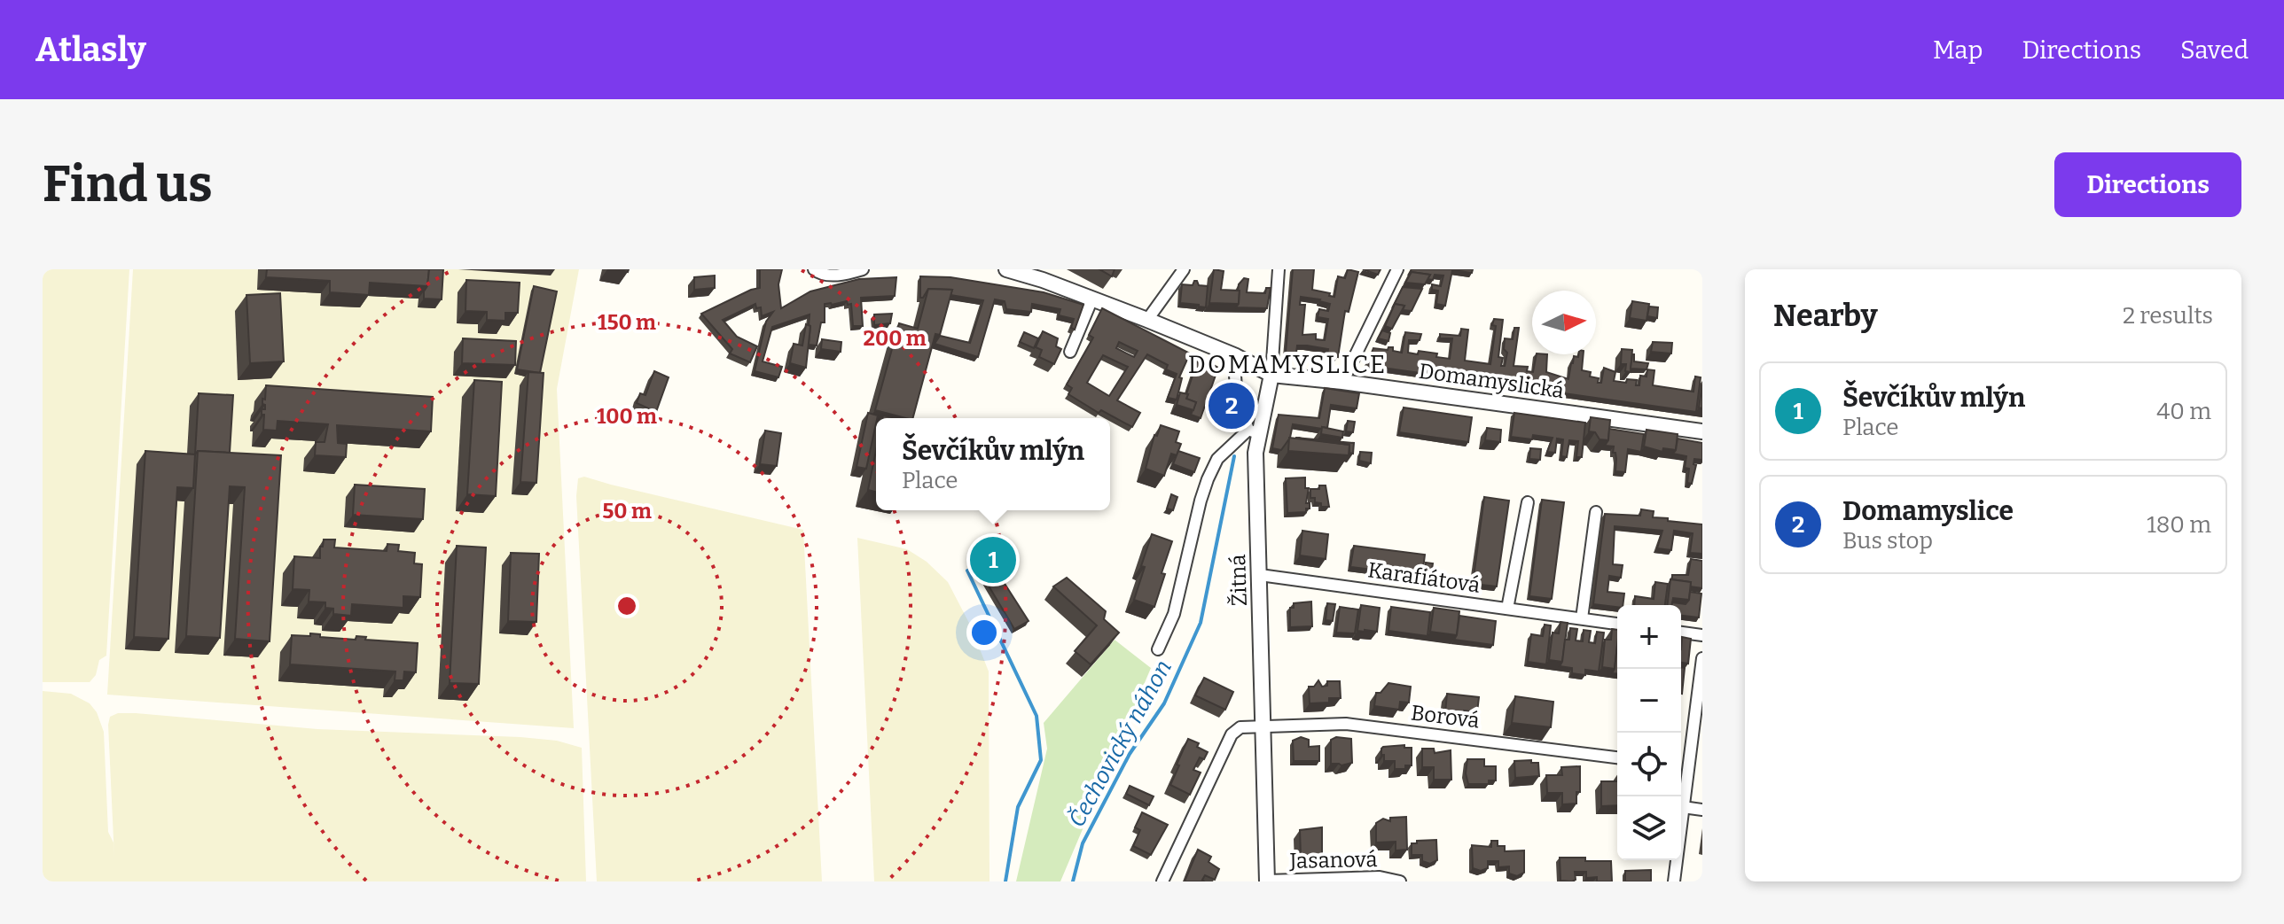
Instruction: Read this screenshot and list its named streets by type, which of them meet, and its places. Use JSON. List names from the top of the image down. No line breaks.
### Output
{"streets":{"street":["Domamyslická","Karafiátová","Žitná","Borová","Jasanová"]},"crossings":[["Domamyslická","Žitná"],["Karafiátová","Žitná"],["Žitná","Borová"],["Žitná","Jasanová"]],"districts":["DOMAMYSLICE"],"water":["Čechovický náhon"],"north":"right","page":{"header":"Atlasly","nav":["Map","Directions","Saved"],"buttons":"Directions","title":"Find us","heading":["Nearby","2 results"],"list":[{"mark":"1","name":"Ševčíkův mlýn","note":"Place","value":"40 m"},{"mark":"2","name":"Domamyslice","note":"Bus stop","value":"180 m"}],"pins":["2","1"],"popup":["Ševčíkův mlýn","Place"],"map_buttons":["+","−"]},"rings":["150 m","200 m","100 m","50 m"]}
